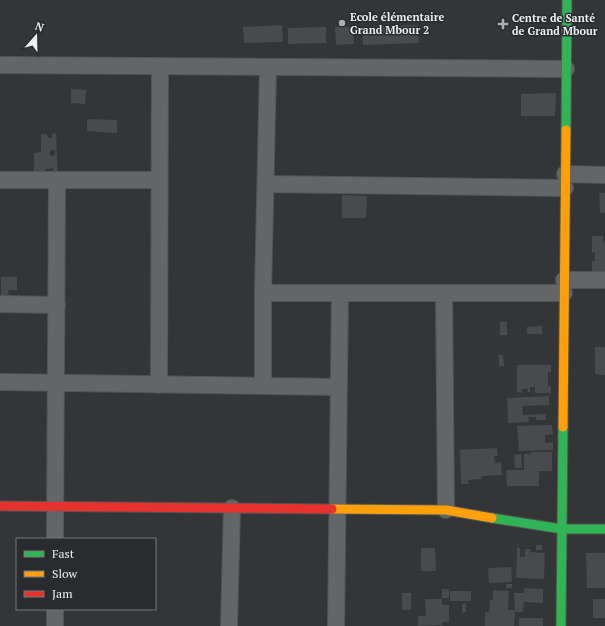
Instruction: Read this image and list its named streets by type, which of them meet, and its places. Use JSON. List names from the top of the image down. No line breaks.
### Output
{"places":{"other":["Ecole élémentaire Grand Mbour 2"],"health":["Centre de Santé de Grand Mbour"]},"legend":["Fast","Slow","Jam"],"north":"top"}
